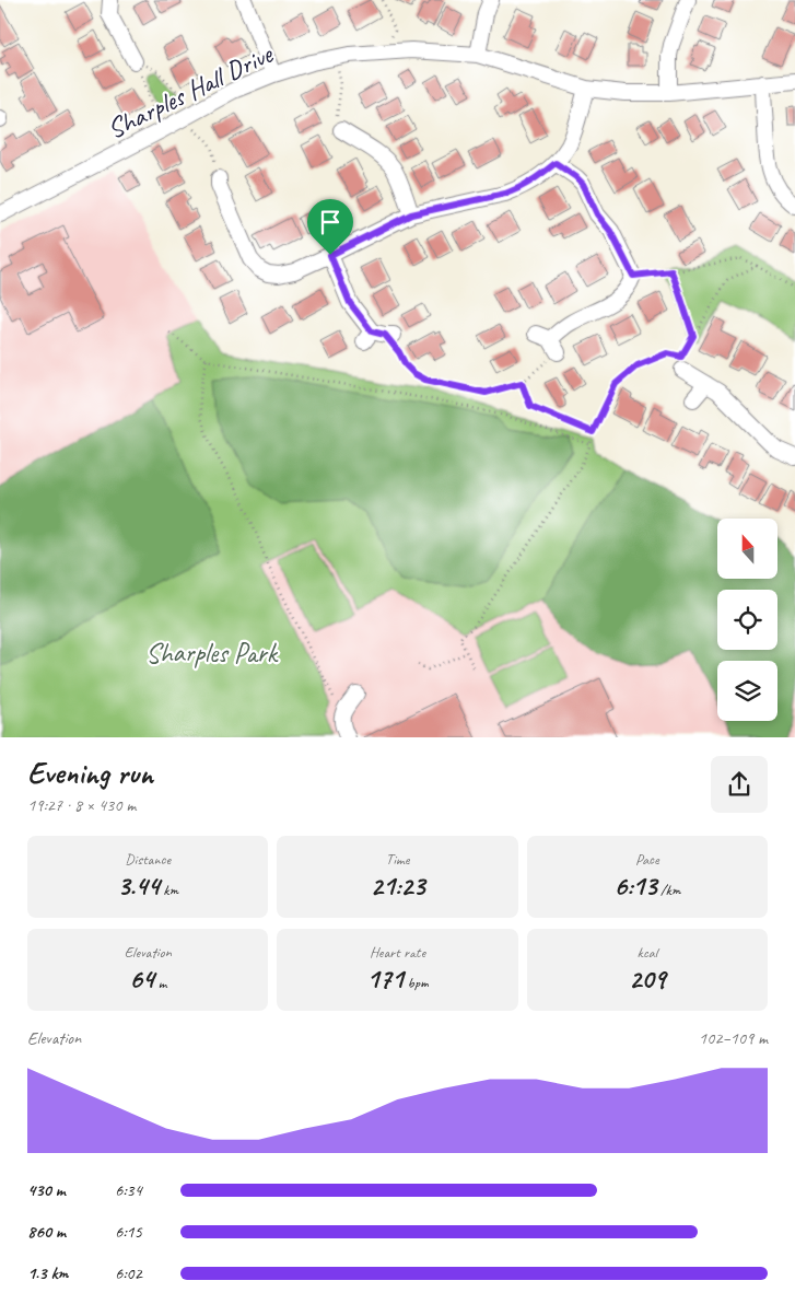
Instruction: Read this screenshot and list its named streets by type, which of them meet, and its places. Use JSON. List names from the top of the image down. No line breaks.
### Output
{"streets":{"street":["Sharples Hall Drive"]},"parks":["Sharples Park"],"north":"top","page":{"heading":["Evening run","19:27 · 8 × 430 m"],"stats":[["Distance","3.44 km"],["Time","21:23"],["Pace","6:13 /km"],["Elevation","64 m"],["Heart rate","171 bpm"],["kcal","209"]],"chart":["Elevation","102–109 m"],"list":[{"name":"430 m","note":"6:34"},{"name":"860 m","note":"6:15"},{"name":"1.3 km","note":"6:02"}]}}
